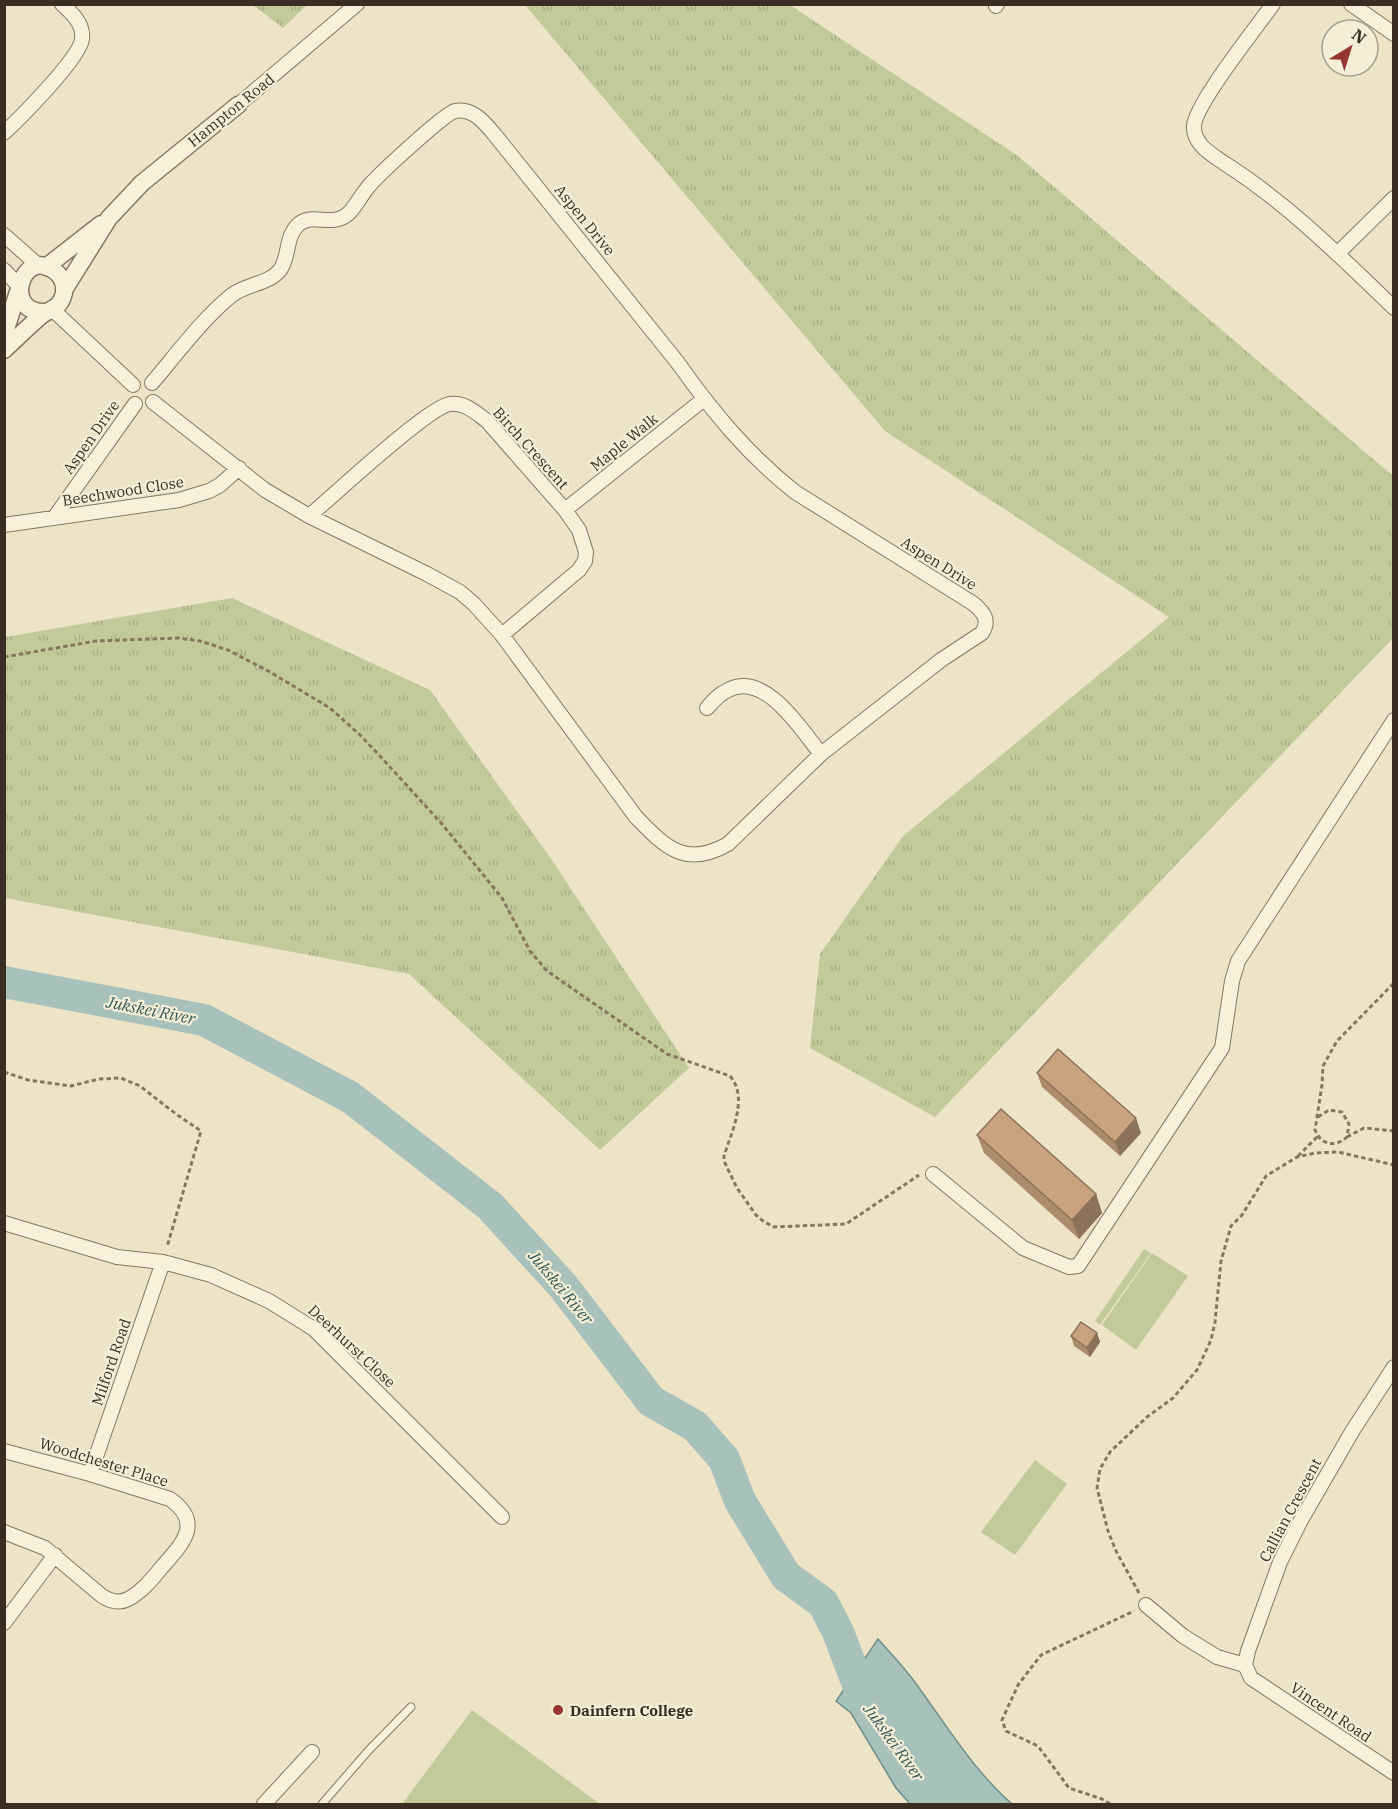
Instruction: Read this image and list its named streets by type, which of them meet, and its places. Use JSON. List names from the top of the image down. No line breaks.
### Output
{"streets":{"street":["Hampton Road","Aspen Drive","Maple Walk","Birch Crescent","Beechwood Close","Deerhurst Close","Milford Road","Woodchester Place","Callian Crescent","Vincent Road"]},"crossings":[["Aspen Drive","Maple Walk"],["Aspen Drive","Birch Crescent"],["Aspen Drive","Beechwood Close"],["Maple Walk","Birch Crescent"],["Deerhurst Close","Milford Road"],["Milford Road","Woodchester Place"],["Callian Crescent","Vincent Road"]],"water":["Jukskei River"],"places":["Dainfern College"],"north":"top right"}
